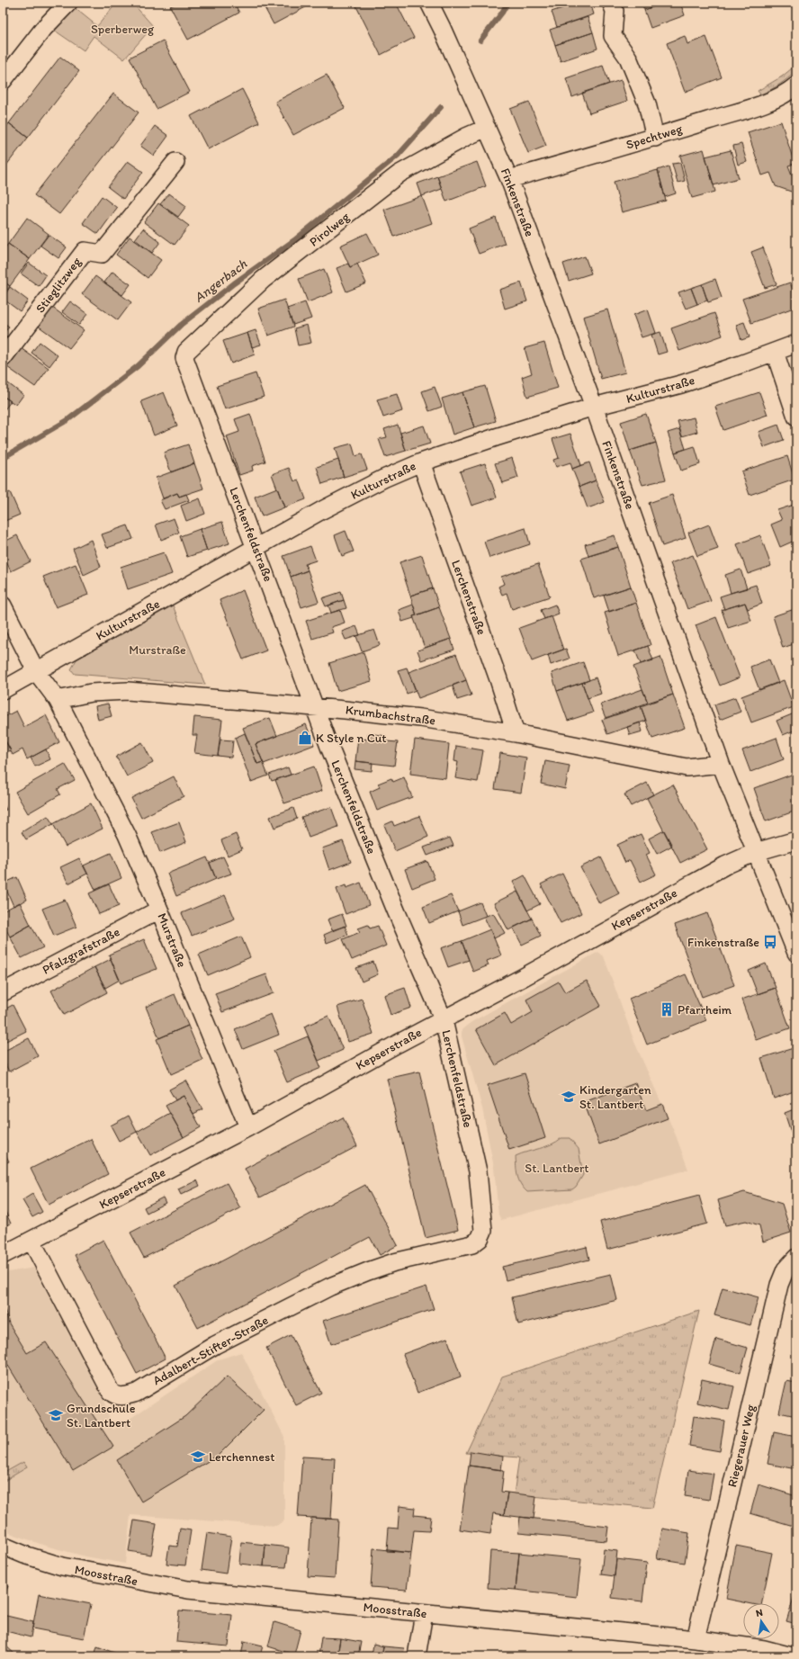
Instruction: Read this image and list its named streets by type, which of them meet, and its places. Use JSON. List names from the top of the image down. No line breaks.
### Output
{"streets":{"street":["Spechtweg","Finkenstraße","Pirolweg","Stieglitzweg","Kulturstraße","Lerchenfeldstraße","Lerchenstraße","Krumbachstraße","Kepserstraße","Murstraße","Pfalzgrafstraße","Adalbert-Stifter-Straße","Riegerauer Weg","Moosstraße"]},"crossings":[["Spechtweg","Finkenstraße"],["Finkenstraße","Pirolweg"],["Finkenstraße","Kulturstraße"],["Finkenstraße","Krumbachstraße"],["Finkenstraße","Kepserstraße"],["Pirolweg","Lerchenfeldstraße"],["Kulturstraße","Lerchenfeldstraße"],["Kulturstraße","Lerchenstraße"],["Kulturstraße","Murstraße"],["Lerchenfeldstraße","Krumbachstraße"],["Lerchenfeldstraße","Kepserstraße"],["Lerchenfeldstraße","Adalbert-Stifter-Straße"],["Lerchenstraße","Krumbachstraße"],["Krumbachstraße","Murstraße"],["Kepserstraße","Murstraße"],["Kepserstraße","Adalbert-Stifter-Straße"],["Murstraße","Pfalzgrafstraße"],["Riegerauer Weg","Moosstraße"]],"water":["Angerbach"],"parks":["Sperberweg","Murstraße","St. Lantbert"],"places":{"shop":["K Style n Cut"],"bus stop":["Finkenstraße"],"building":["Pfarrheim"],"school or university":["Kindergarten St. Lantbert","Grundschule St. Lantbert","Lerchennest"]},"north":"top"}
